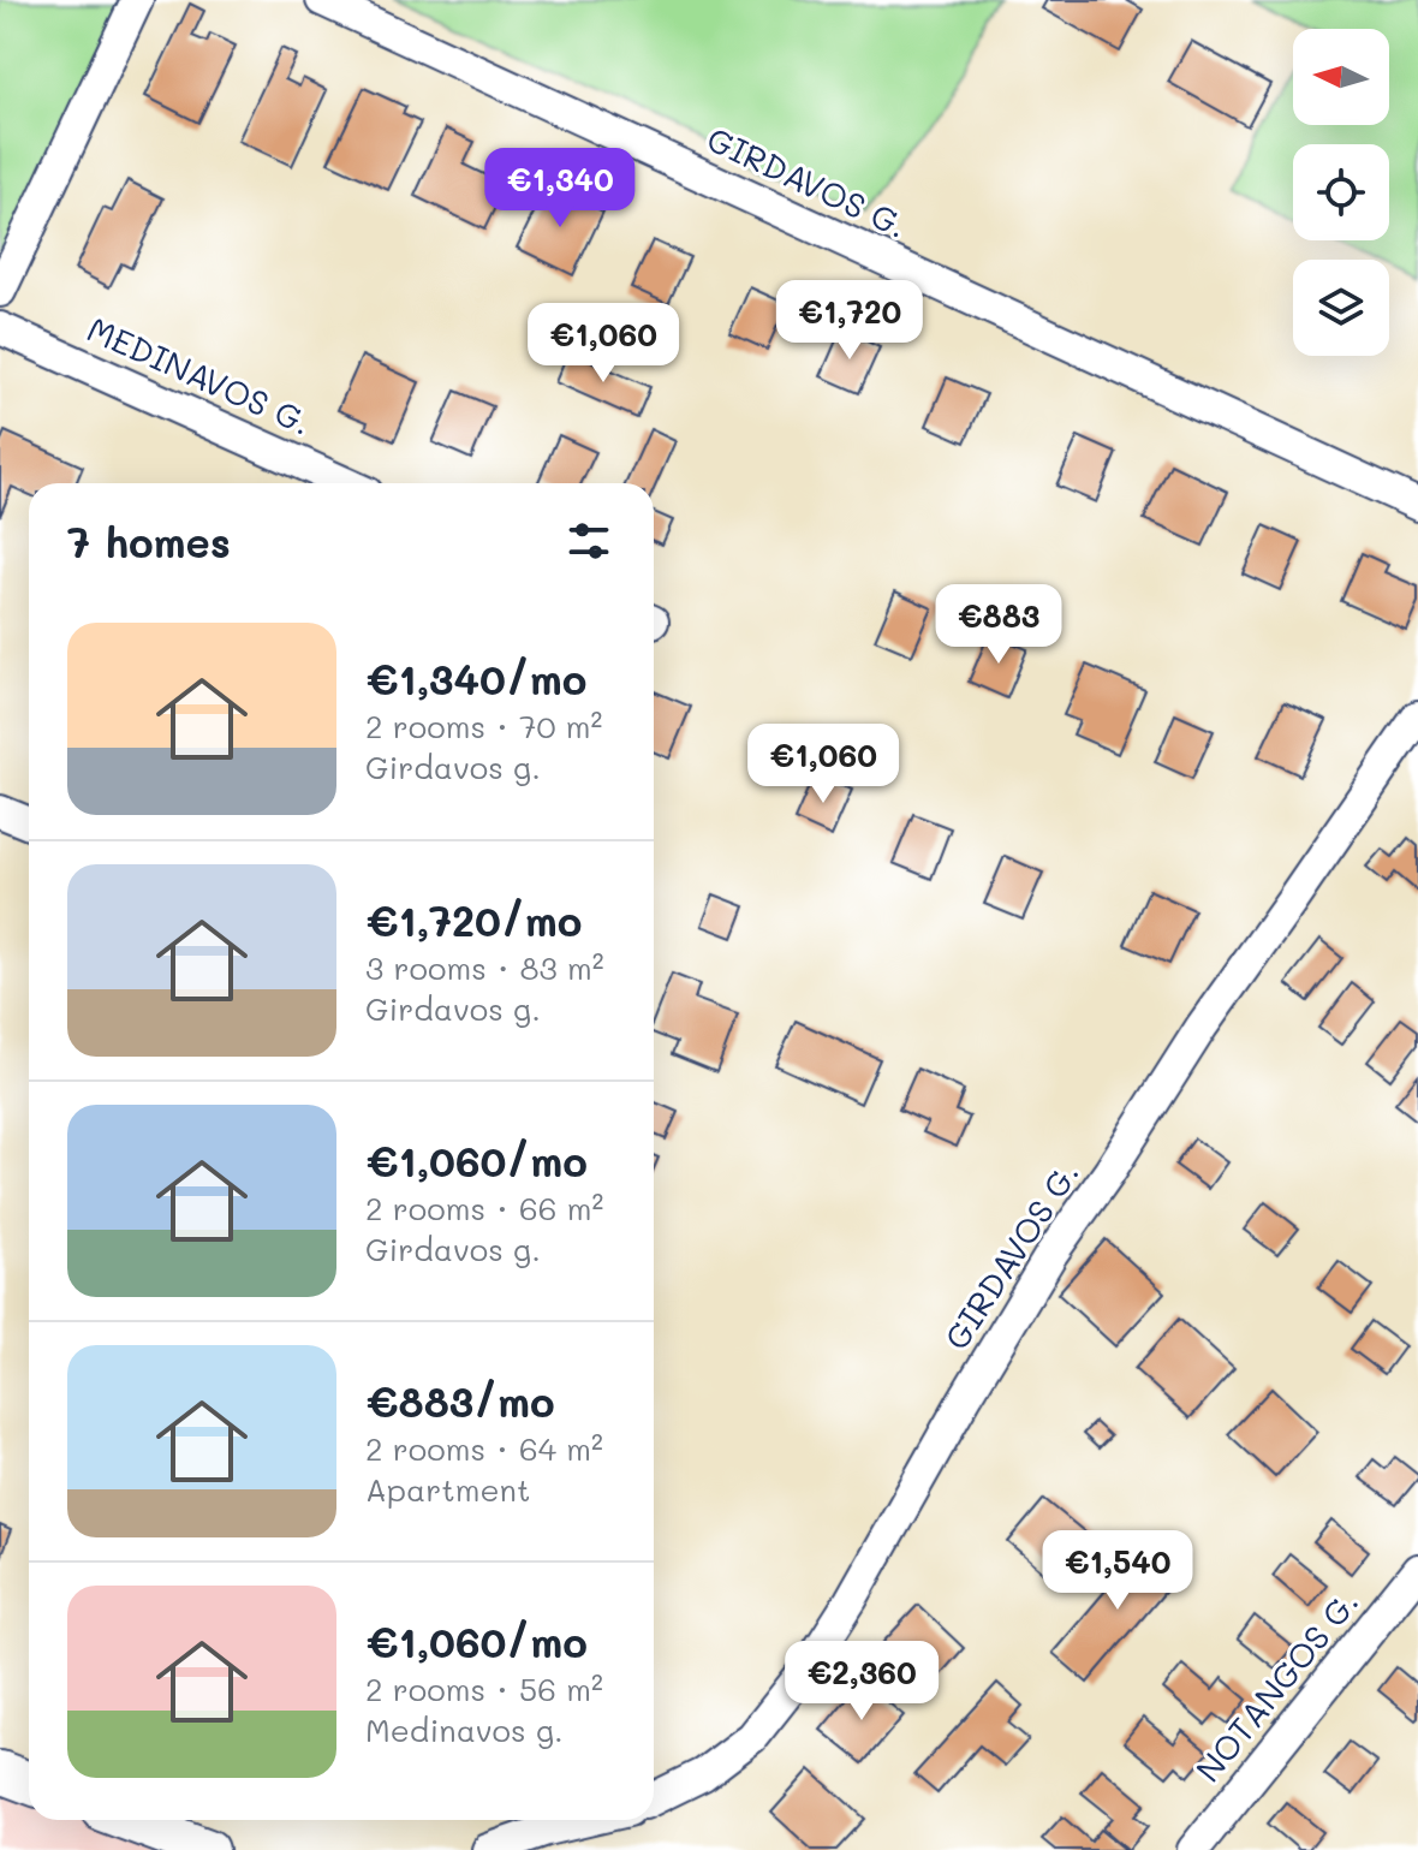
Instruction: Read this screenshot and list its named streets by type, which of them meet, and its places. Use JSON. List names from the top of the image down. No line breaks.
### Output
{"streets":{"street":["GIRDAVOS G.","MEDINAVOS G.","NOTANGOS G."]},"north":"left","page":{"price":["€1,340","€1,720","€1,060","€883","€1,060","€1,540","€2,360"],"heading":"7 homes","list":[{"name":"€1,340/mo","note":"2 rooms · 70 m² · Girdavos g."},{"name":"€1,720/mo","note":"3 rooms · 83 m² · Girdavos g."},{"name":"€1,060/mo","note":"2 rooms · 66 m² · Girdavos g."},{"name":"€883/mo","note":"2 rooms · 64 m² · Apartment"},{"name":"€1,060/mo","note":"2 rooms · 56 m² · Medinavos g."}]}}
